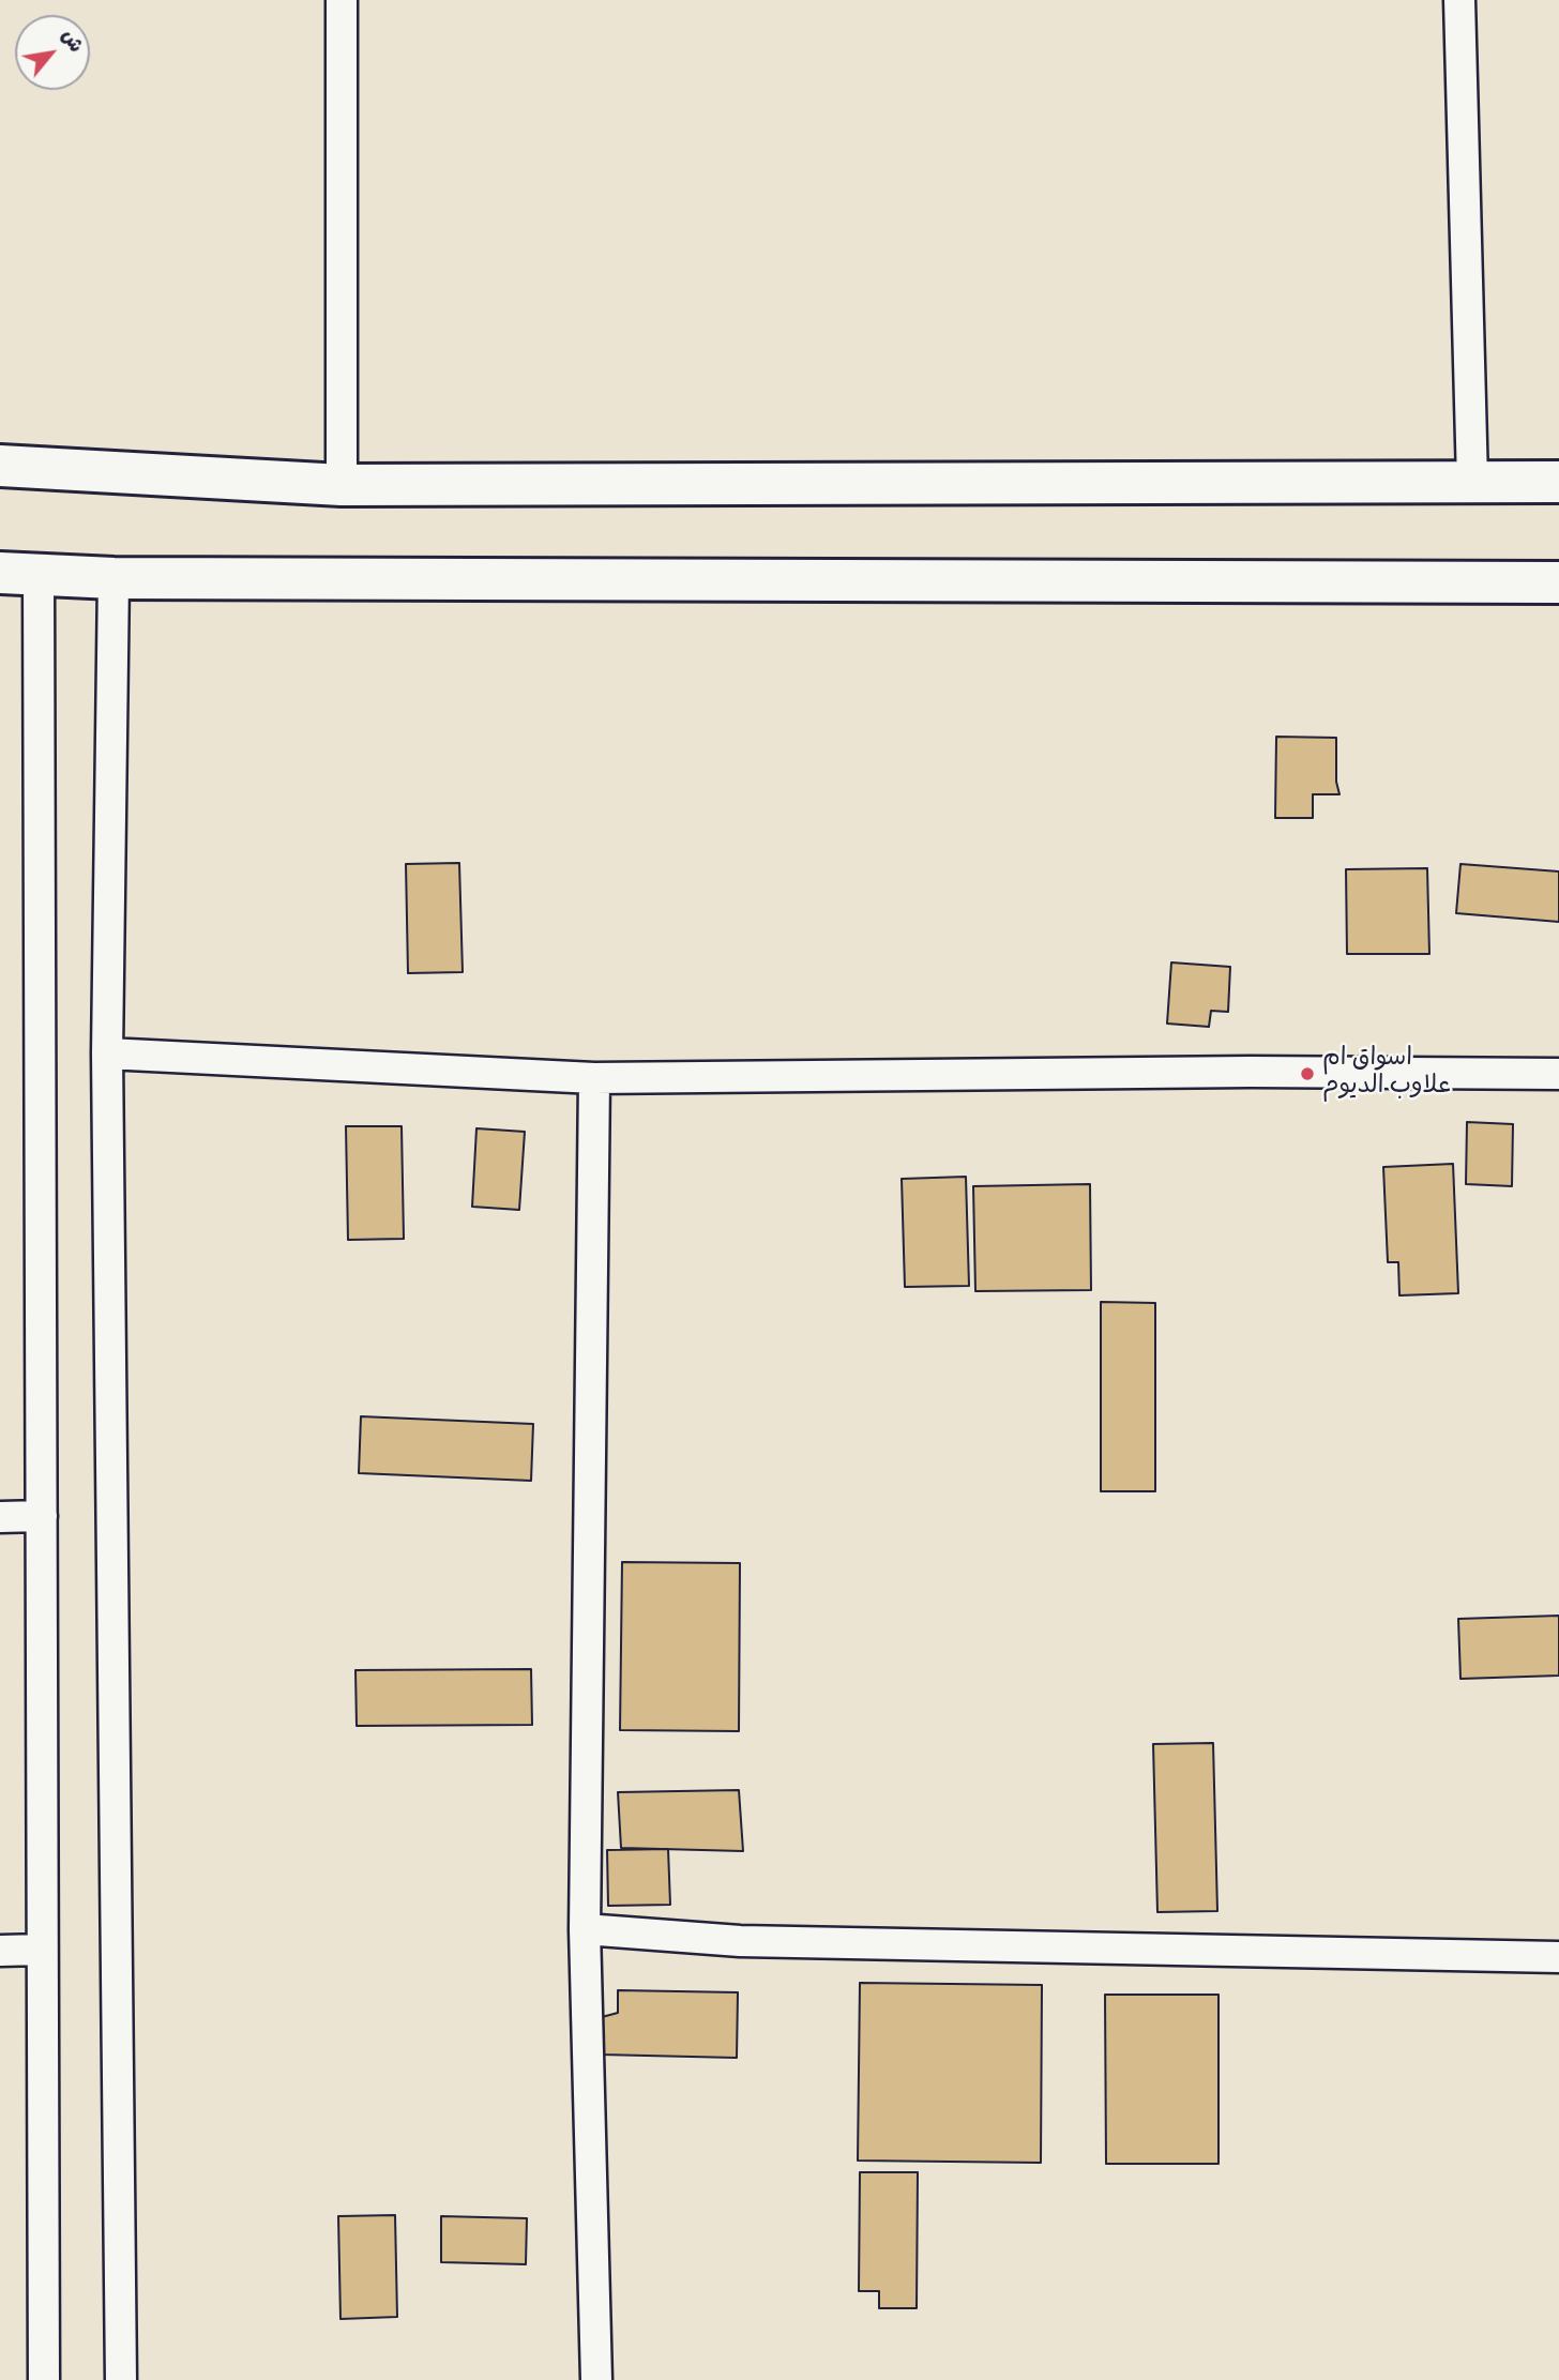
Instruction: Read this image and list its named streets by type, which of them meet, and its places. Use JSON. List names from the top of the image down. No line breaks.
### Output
{"places":["اسواق ام علاوب الديوم"],"north":"top right"}
